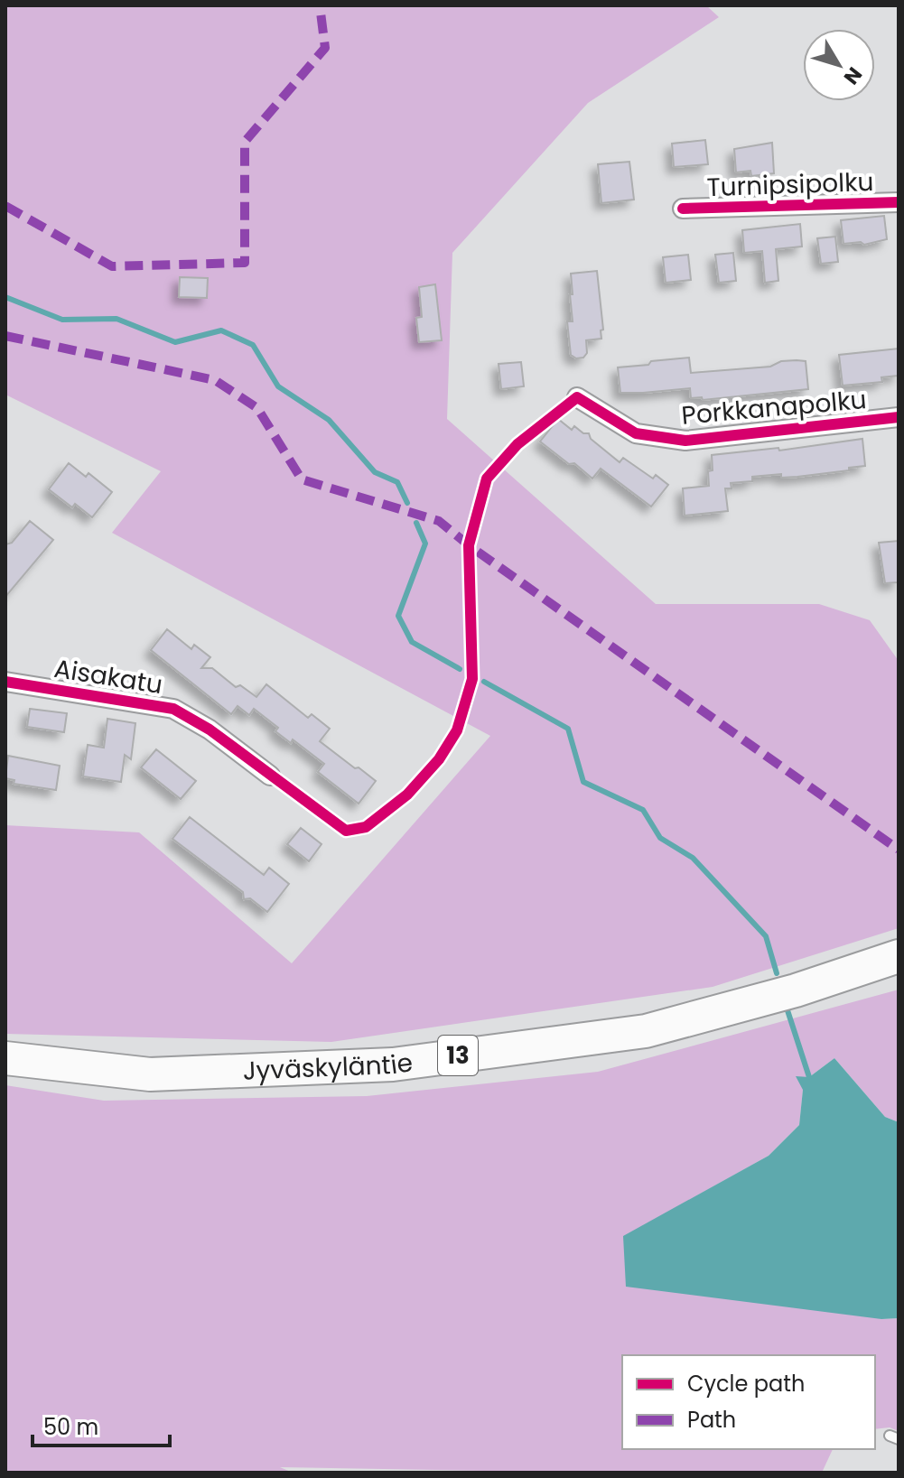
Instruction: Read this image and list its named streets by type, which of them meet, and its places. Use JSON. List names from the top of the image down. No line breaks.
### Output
{"streets":{"highway":["13","Jyväskyläntie"],"street":["Turnipsipolku","Porkkanapolku","Aisakatu"]},"legend":["Cycle path","Path"],"scale_bar":"50 m","north":"bottom right"}
